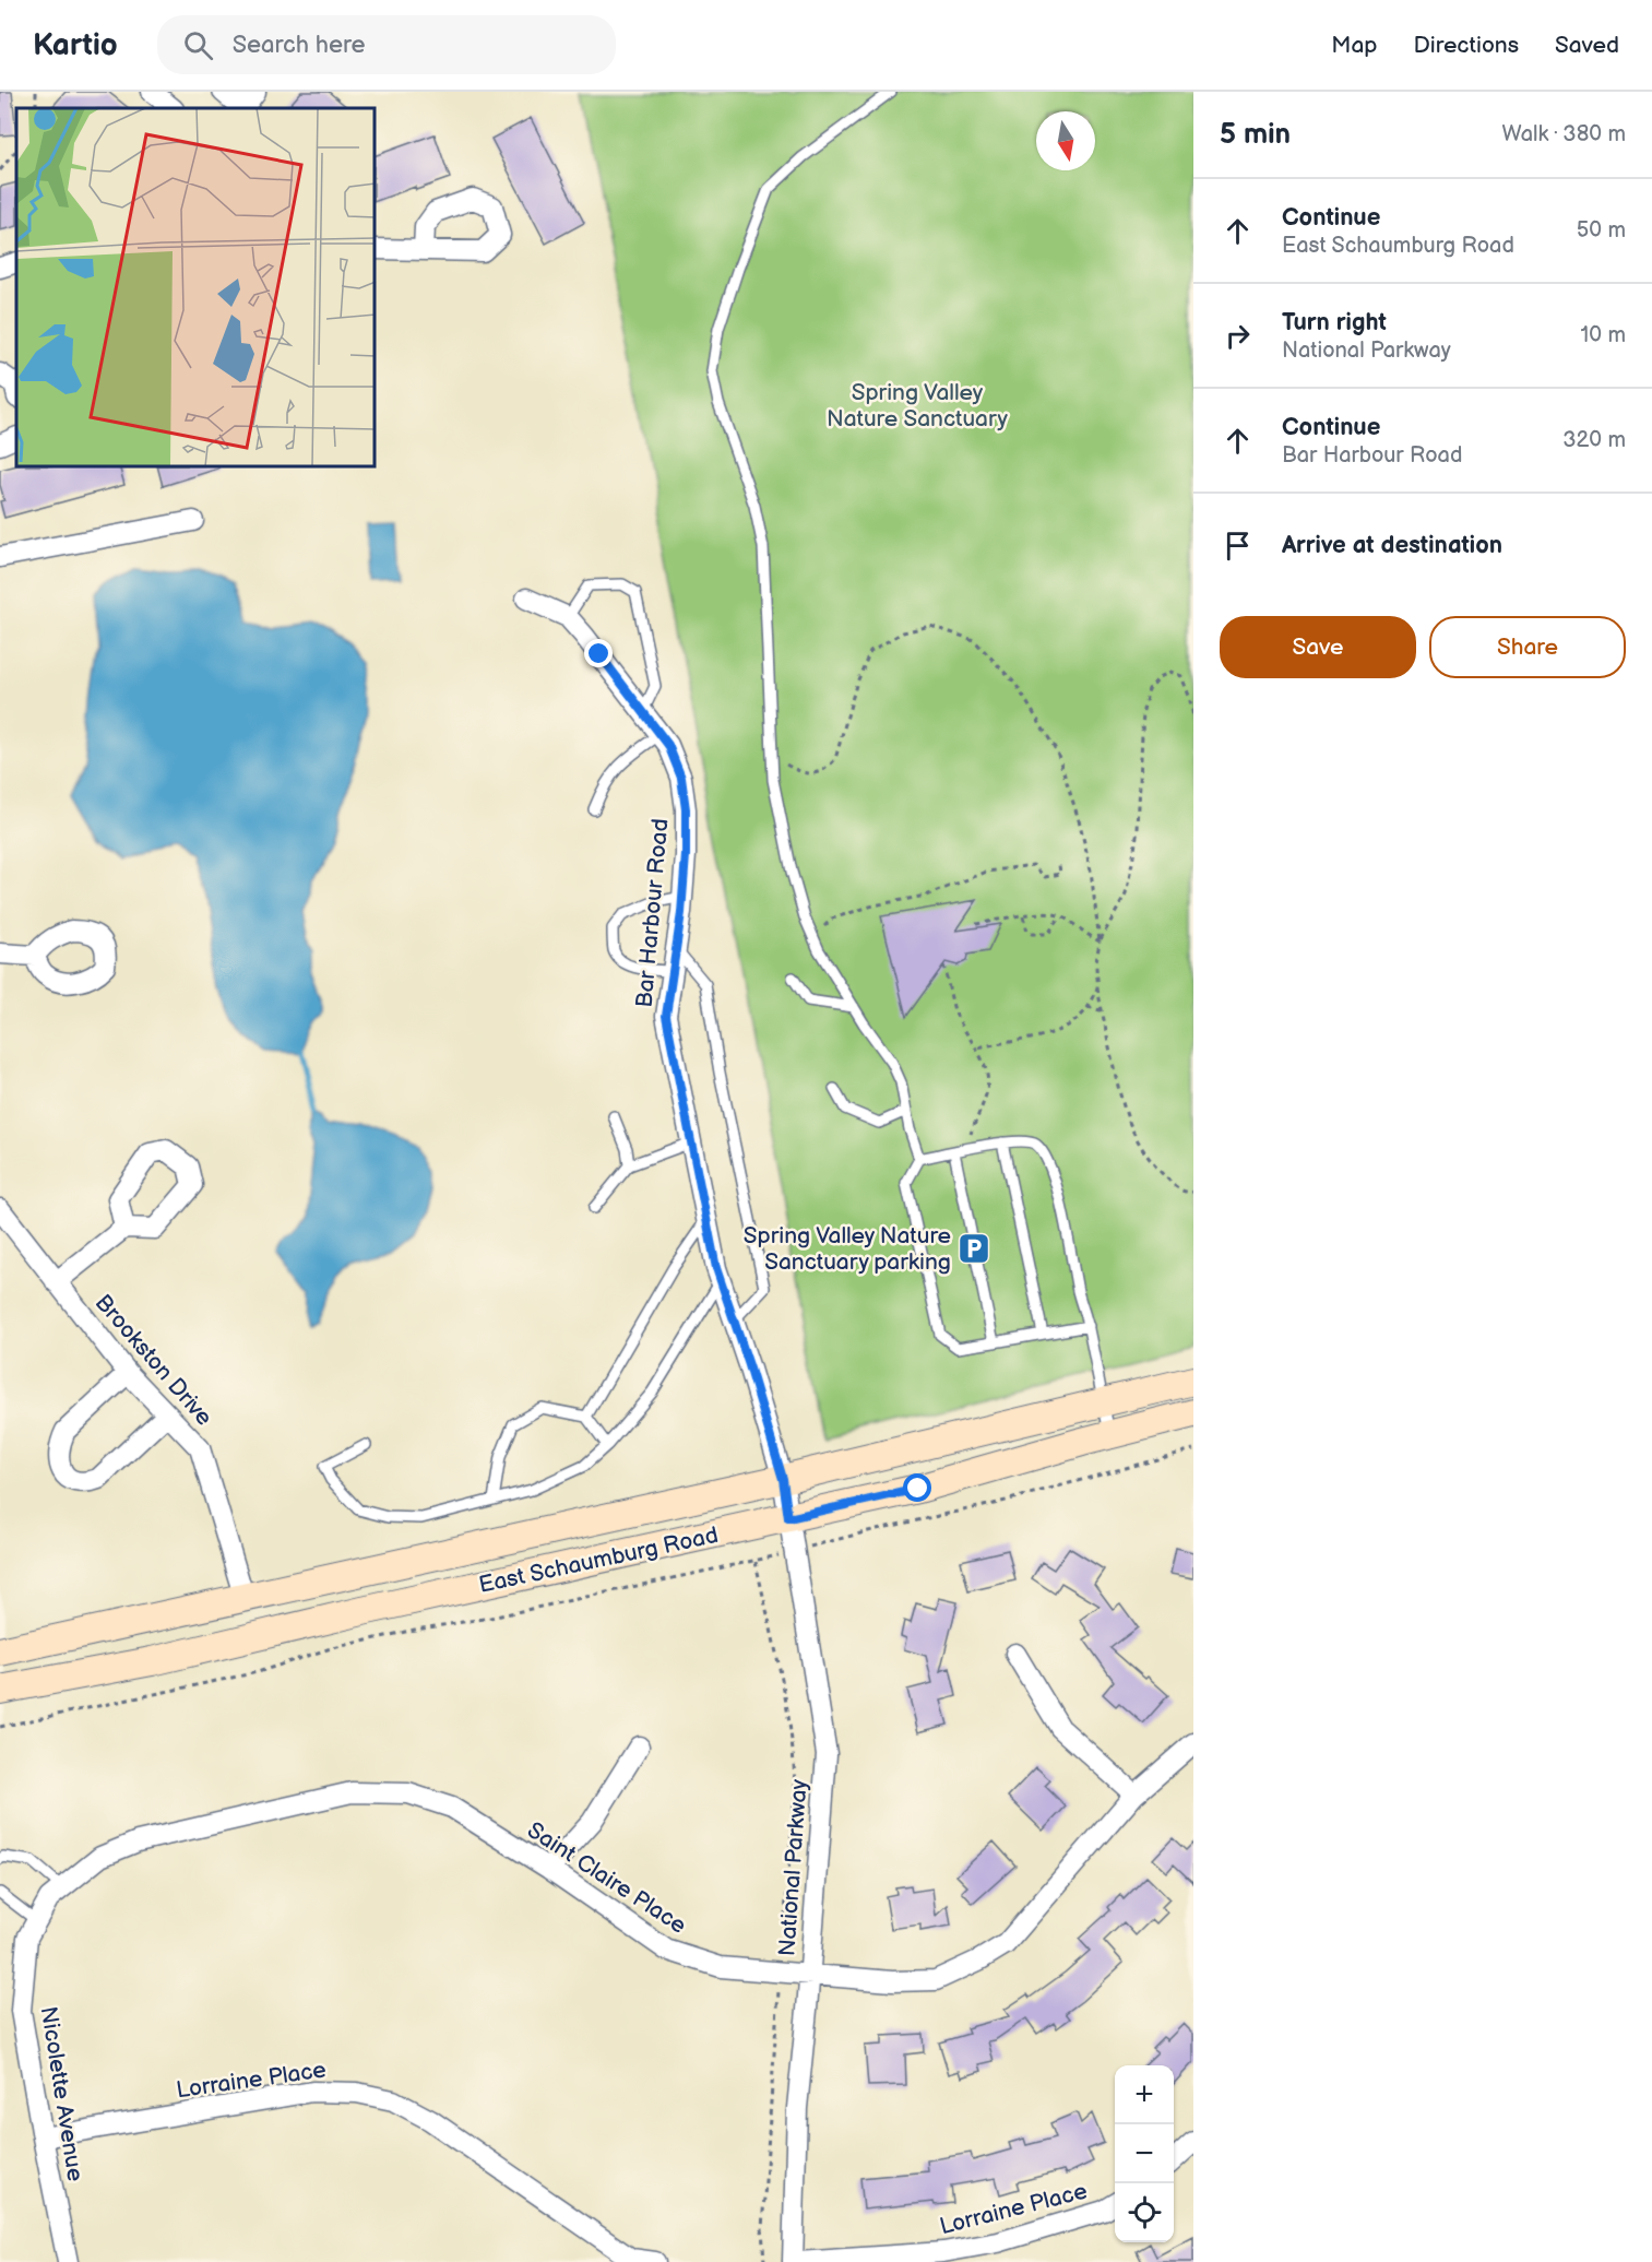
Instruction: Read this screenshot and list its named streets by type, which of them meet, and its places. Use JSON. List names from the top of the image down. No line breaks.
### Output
{"streets":{"main road":["East Schaumburg Road"],"street":["Bar Harbour Road","Brookston Drive","National Parkway","Saint Claire Place","Lorraine Place","Nicolette Avenue"]},"crossings":[["Bar Harbour Road","East Schaumburg Road"],["Bar Harbour Road","National Parkway"],["Brookston Drive","East Schaumburg Road"],["East Schaumburg Road","National Parkway"],["National Parkway","Saint Claire Place"],["National Parkway","Lorraine Place"],["Saint Claire Place","Nicolette Avenue"],["Lorraine Place","Nicolette Avenue"]],"parks":["Spring Valley Nature Sanctuary"],"places":{"parking":["Spring Valley Nature Sanctuary parking"]},"north":"bottom","page":{"header":"Kartio","search":"Search here","nav":["Map","Directions","Saved"],"heading":["5 min","Walk · 380 m"],"list":[["Continue","East Schaumburg Road","50 m"],["Turn right","National Parkway","10 m"],["Continue","Bar Harbour Road","320 m"],"Arrive at destination"],"buttons":["Save","Share"],"map_buttons":["+","−"]}}
